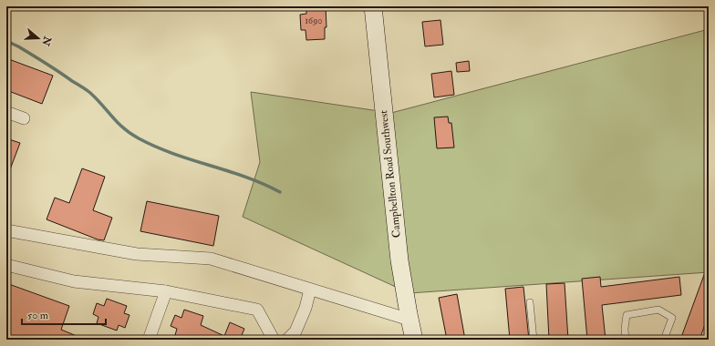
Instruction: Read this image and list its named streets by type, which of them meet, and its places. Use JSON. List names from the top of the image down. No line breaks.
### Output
{"streets":{"main road":["Campbellton Road Southwest"]},"house_numbers":["1690"],"scale_bar":"50 m","north":"right"}
